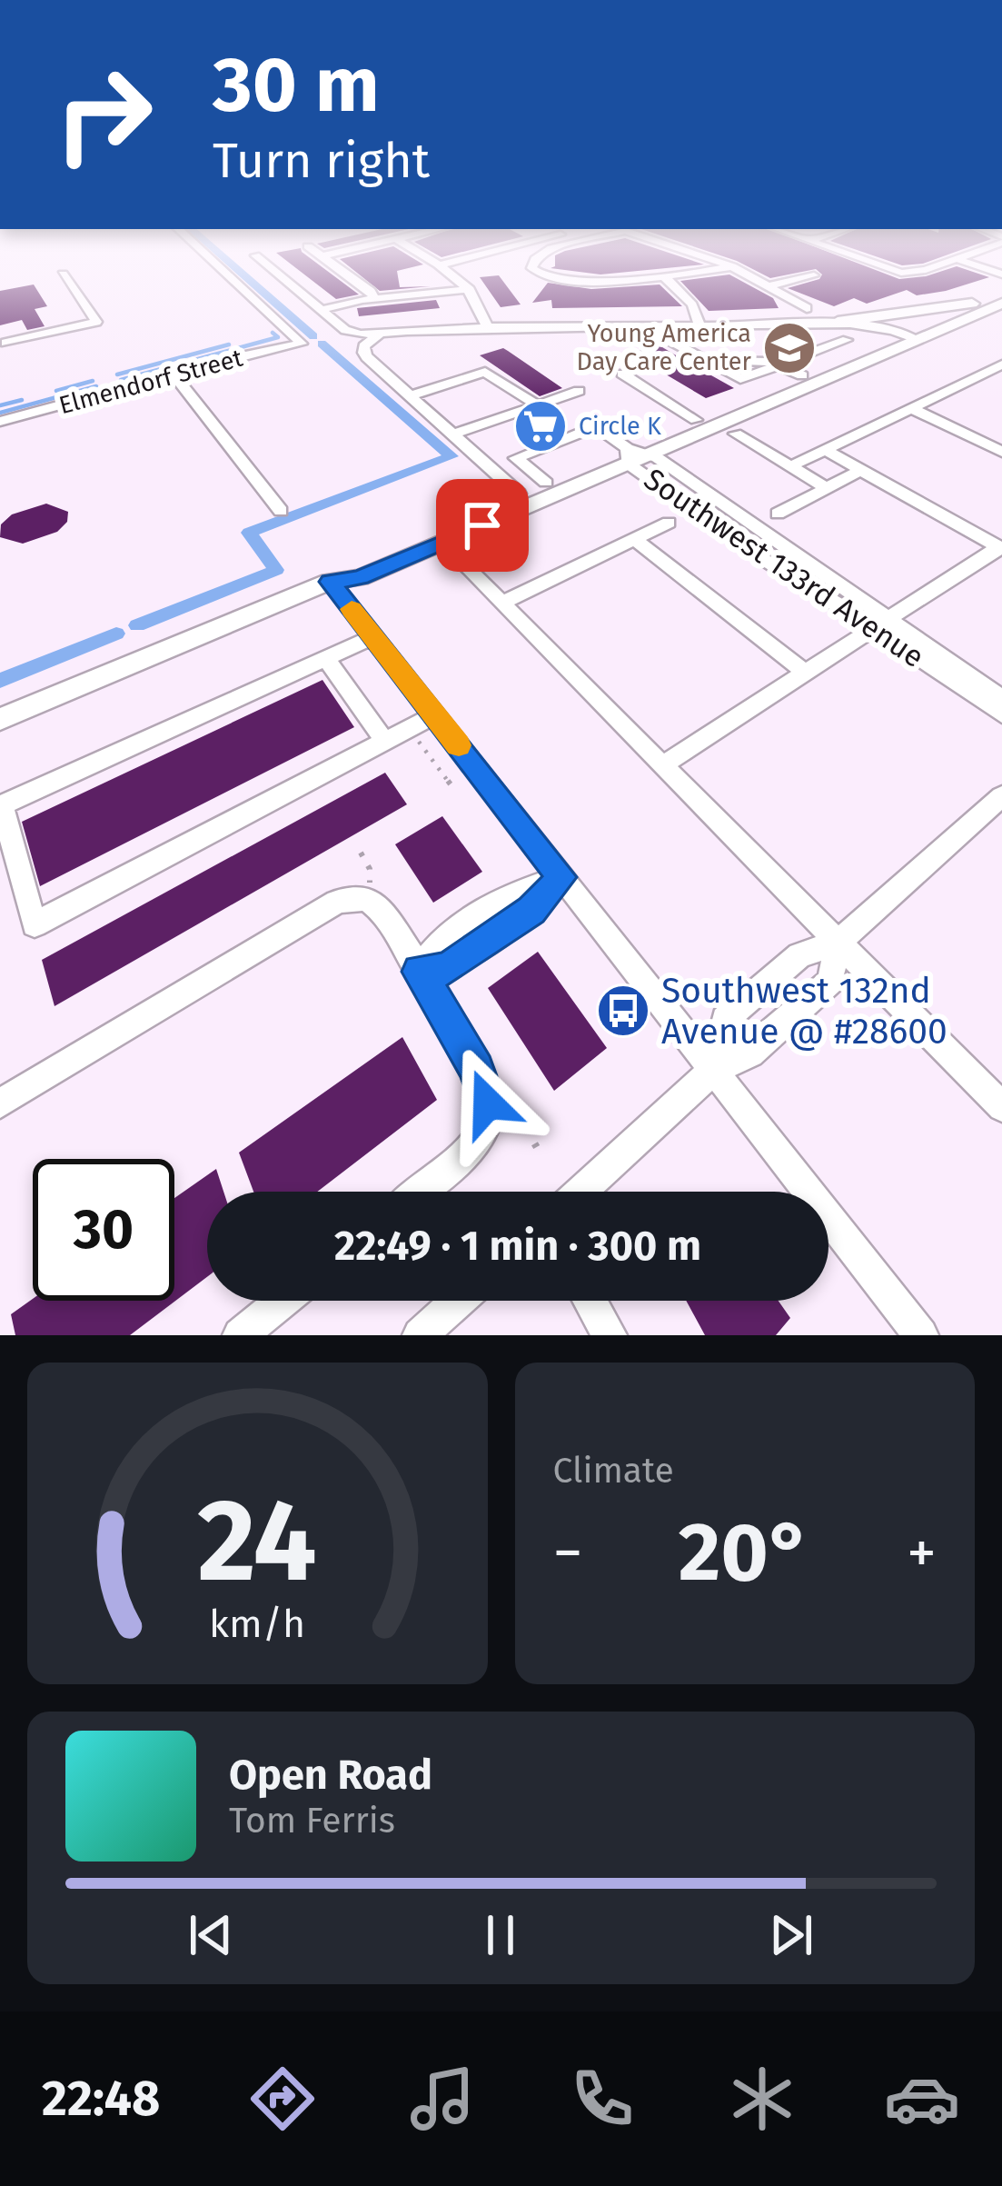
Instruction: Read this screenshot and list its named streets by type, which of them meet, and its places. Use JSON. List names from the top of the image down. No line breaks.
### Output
{"streets":{"street":["Elmendorf Street","Southwest 133rd Avenue"]},"places":{"school or university":["Young America Day Care Center"],"supermarket":["Circle K"],"bus stop":["Southwest 132nd Avenue @ #28600"]},"page":{"turn":["30 m","Turn right"],"limit":"30","trip":"22:49 · 1 min · 300 m","tile":"Climate","heat":["−","20°","+"],"song":["Open Road","Tom Ferris"],"tabs":"22:48","gauge":["24","km/h"]}}
